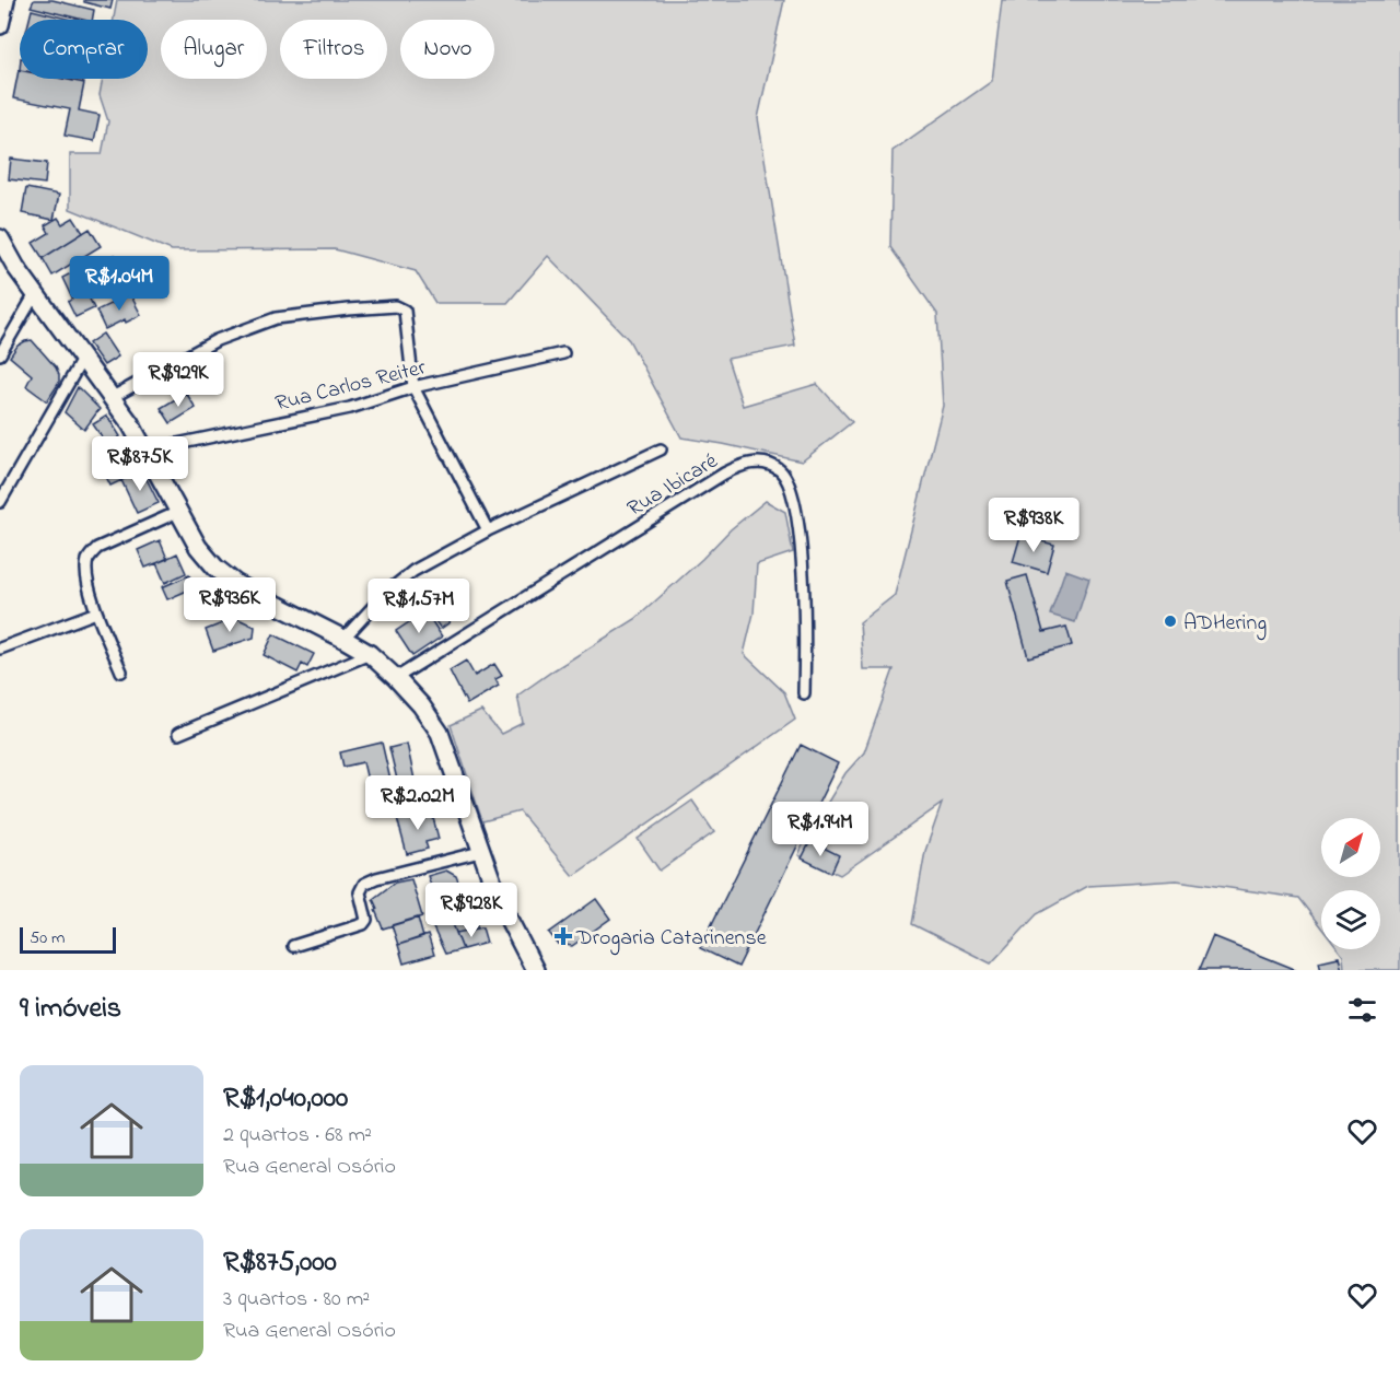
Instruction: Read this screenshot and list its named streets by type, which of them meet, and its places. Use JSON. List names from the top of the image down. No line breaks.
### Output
{"streets":{"street":["Rua Carlos Reiter","Rua Ibicaré"]},"places":{"other":["ADHering"],"health":["Drogaria Catarinense"]},"scale_bar":"50 m","north":"top right","page":{"chip":["Comprar","Alugar","Filtros","Novo"],"price":["R$1.04M","R$929K","R$875K","R$938K","R$936K","R$1.57M","R$2.02M","R$1.94M","R$928K"],"scale":"50 m","heading":"9 imóveis","list":[{"name":"R$1,040,000","note":"2 quartos · 68 m² · Rua General Osório"},{"name":"R$875,000","note":"3 quartos · 80 m² · Rua General Osório"}]}}
